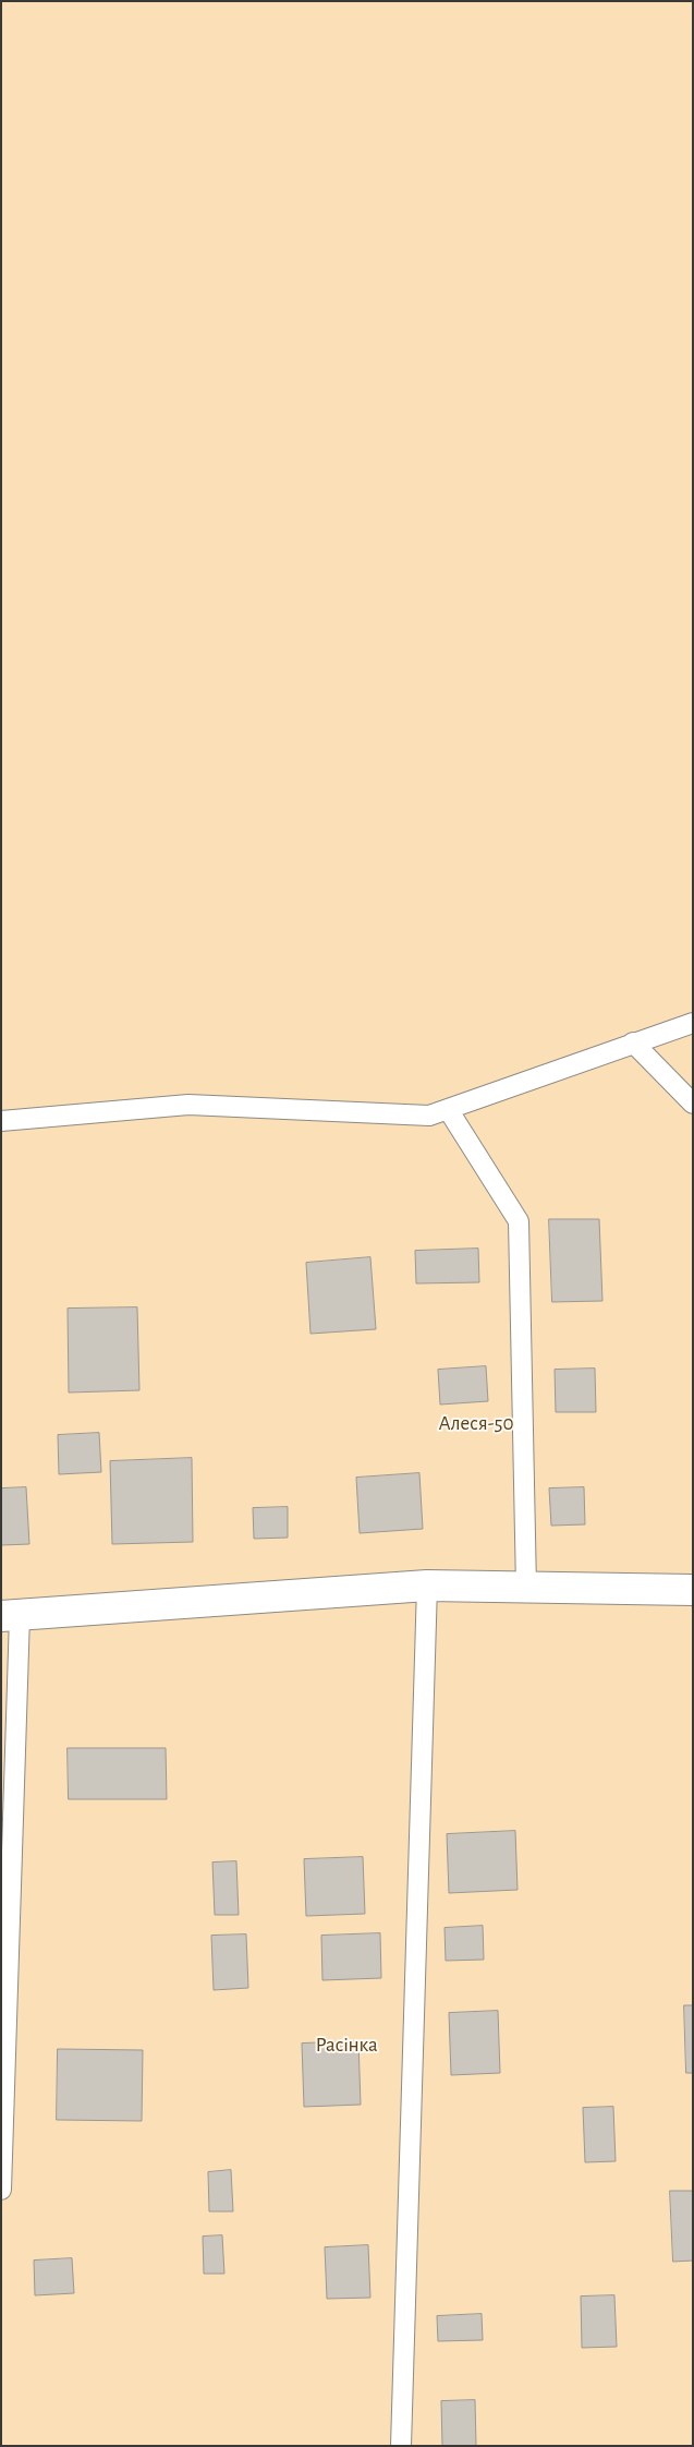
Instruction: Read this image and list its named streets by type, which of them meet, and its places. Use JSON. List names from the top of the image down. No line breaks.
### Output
{"parks":["Алеся-50","Расінка"]}
